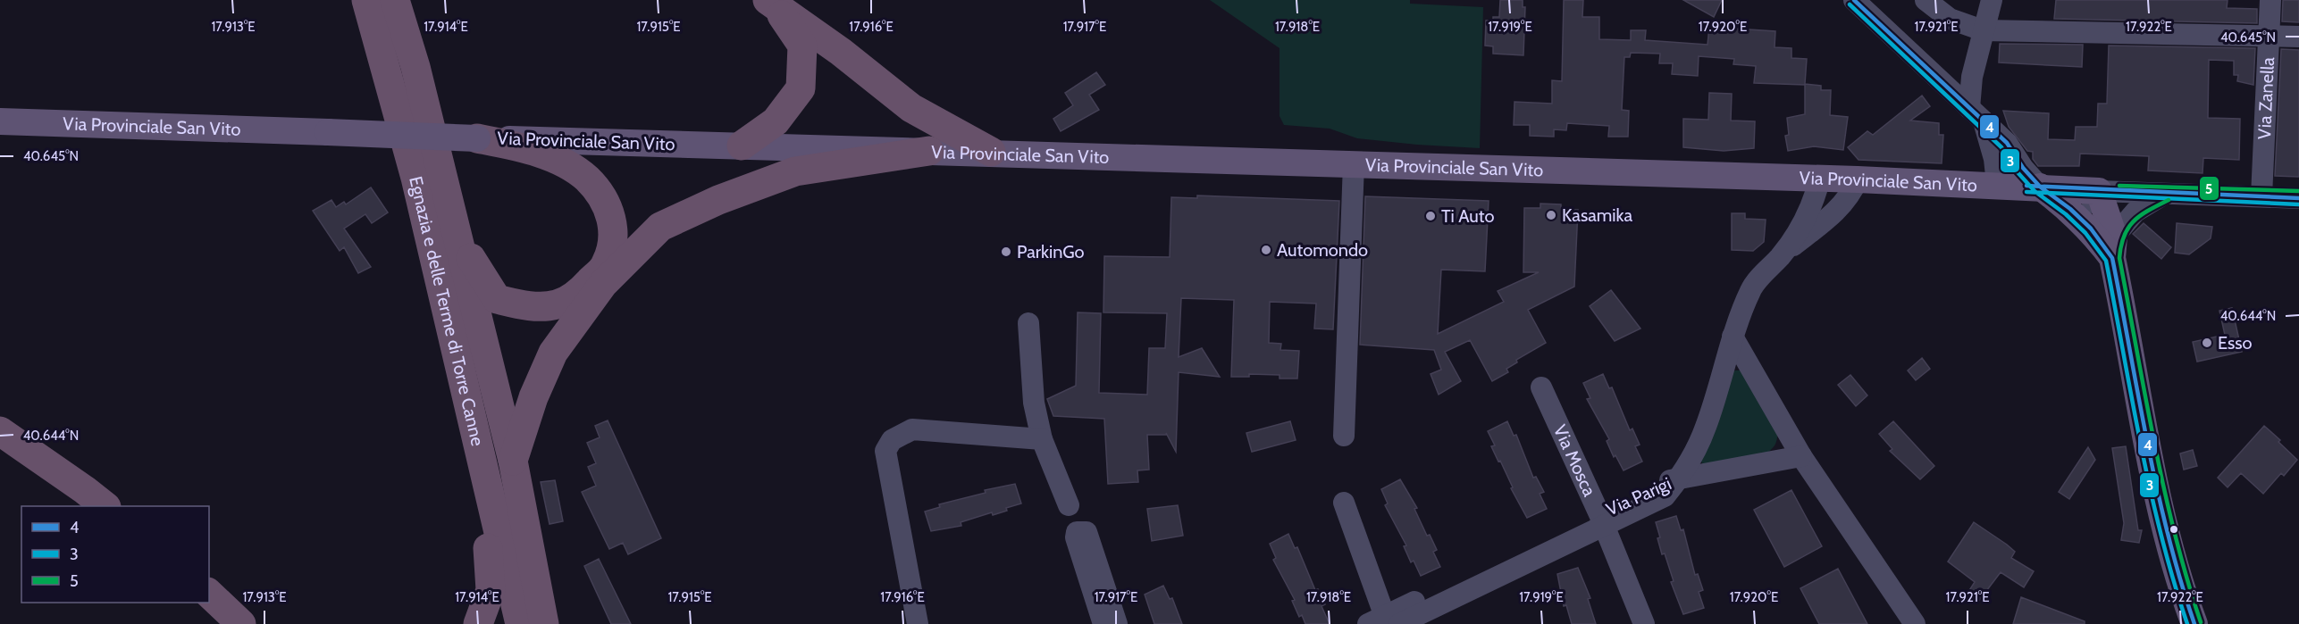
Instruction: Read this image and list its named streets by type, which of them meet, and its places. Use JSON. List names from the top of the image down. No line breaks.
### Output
{"streets":{"highway":["Egnazia e delle Terme di Torre Canne"],"main road":["Via Provinciale San Vito"],"street":["Via Zanella","Via Mosca","Via Parigi"]},"crossings":[["Via Mosca","Via Parigi"]],"places":["Kasamika","Ti Auto","Automondo","ParkinGo","Esso"],"lines":["transit line 4","transit line 3","transit line 5"],"legend":["4","3","5"],"coordinates":["17.913°E","17.914°E","17.915°E","17.916°E","17.917°E","17.918°E","17.919°E","17.920°E","17.921°E","17.922°E","40.645°N","40.644°N"]}
